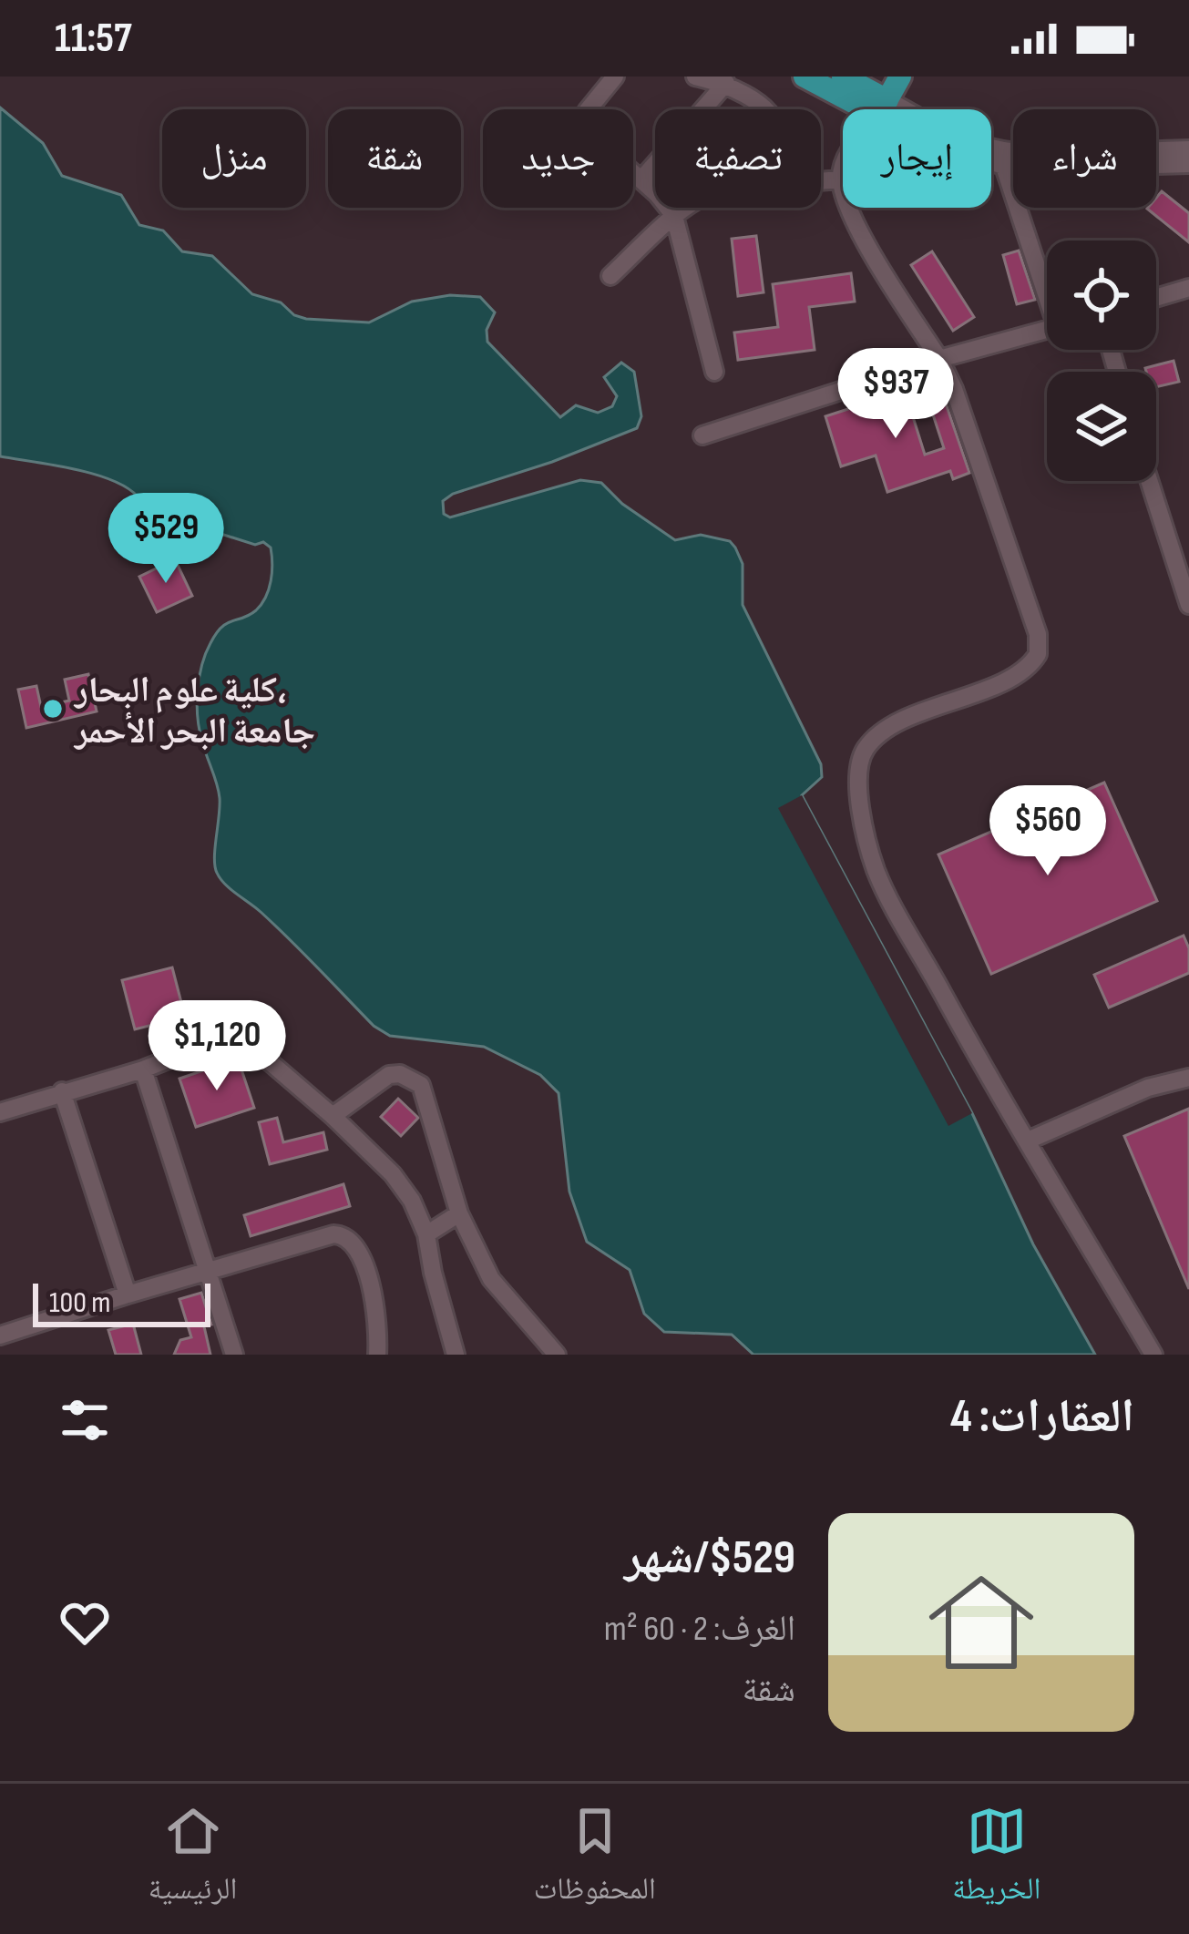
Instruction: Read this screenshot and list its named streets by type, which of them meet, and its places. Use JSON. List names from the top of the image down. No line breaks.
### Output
{"places":["كلية علوم البحار، جامعة البحر الأحمر"],"scale_bar":"100 m","page":{"status":"11:57","chip":["شراء","إيجار","تصفية","جديد","شقة","منزل"],"price":["$937","$529","$560","$1,120"],"scale":"100 m","heading":"العقارات: 4","list":[{"name":"$529/شهر","note":"الغرف: 2 · 60 m² · شقة"}],"tabs":["الخريطة","المحفوظات","الرئيسية"]}}
